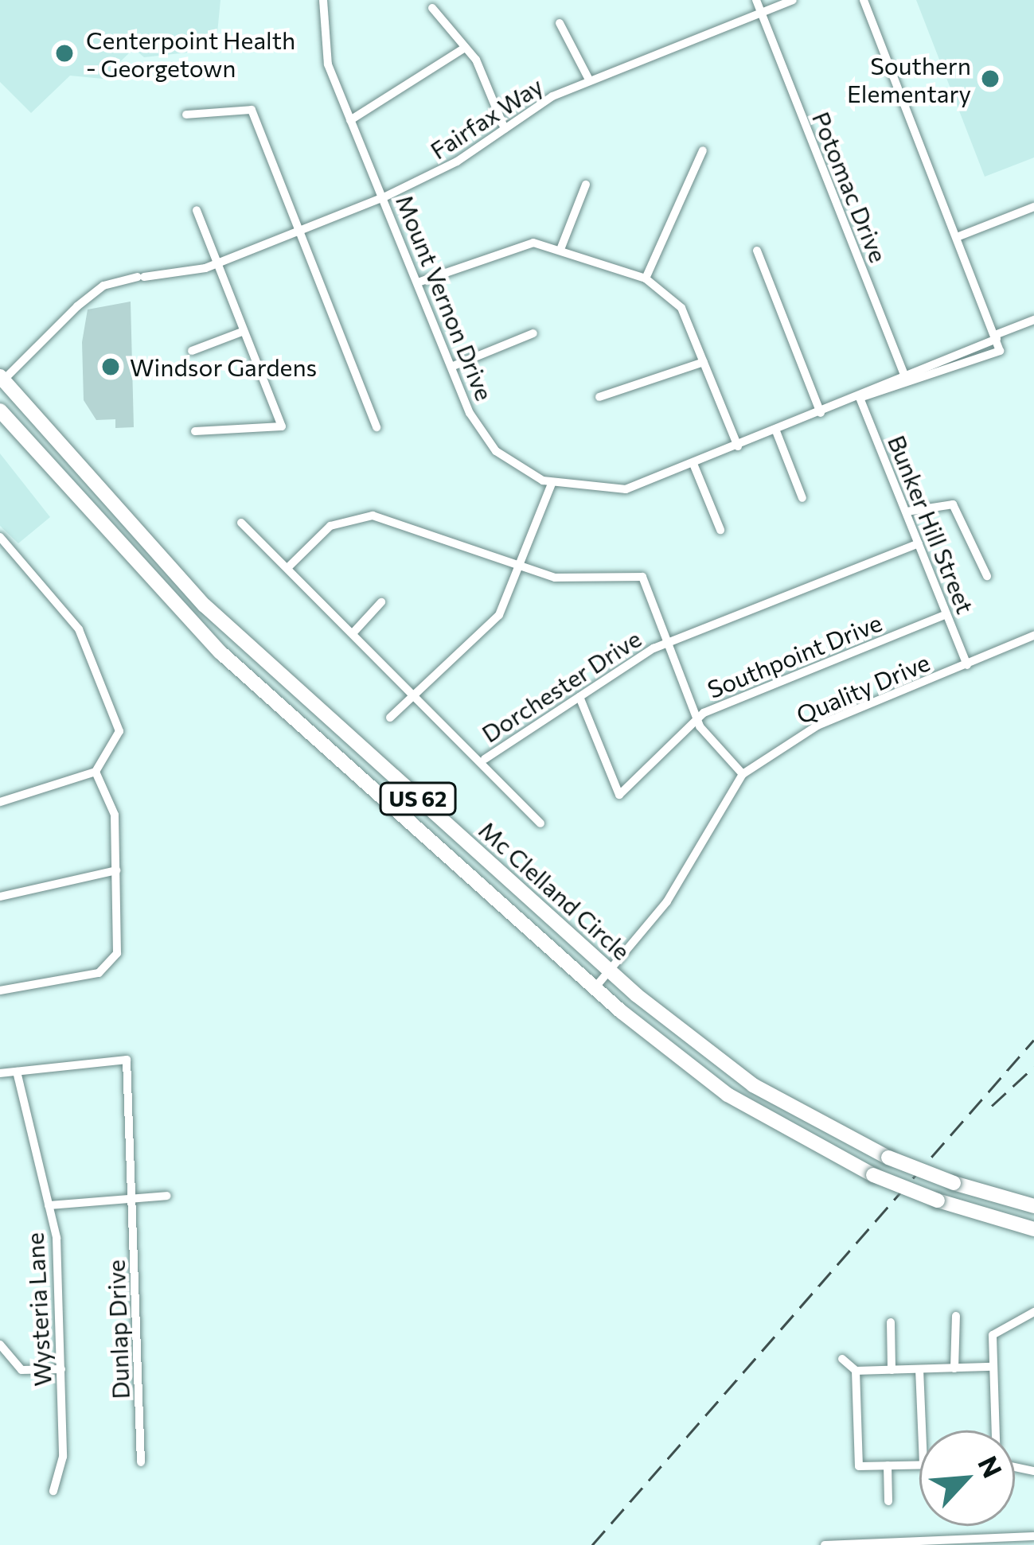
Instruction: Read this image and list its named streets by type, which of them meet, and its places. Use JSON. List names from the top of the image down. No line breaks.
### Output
{"streets":{"highway":["US 62","Mc Clelland Circle"],"street":["Fairfax Way","Potomac Drive","Mount Vernon Drive","Bunker Hill Street","Southpoint Drive","Dorchester Drive","Quality Drive","Wysteria Lane","Dunlap Drive"]},"crossings":[["Fairfax Way","Potomac Drive"],["Fairfax Way","Mount Vernon Drive"],["Fairfax Way","Mc Clelland Circle"],["Potomac Drive","Mount Vernon Drive"],["Mount Vernon Drive","Bunker Hill Street"],["Bunker Hill Street","Southpoint Drive"],["Bunker Hill Street","Dorchester Drive"],["Bunker Hill Street","Quality Drive"],["Southpoint Drive","Dorchester Drive"],["Quality Drive","Mc Clelland Circle"],["Wysteria Lane","Dunlap Drive"]],"places":["Centerpoint Health - Georgetown","Southern Elementary","Windsor Gardens"],"north":"top right"}
